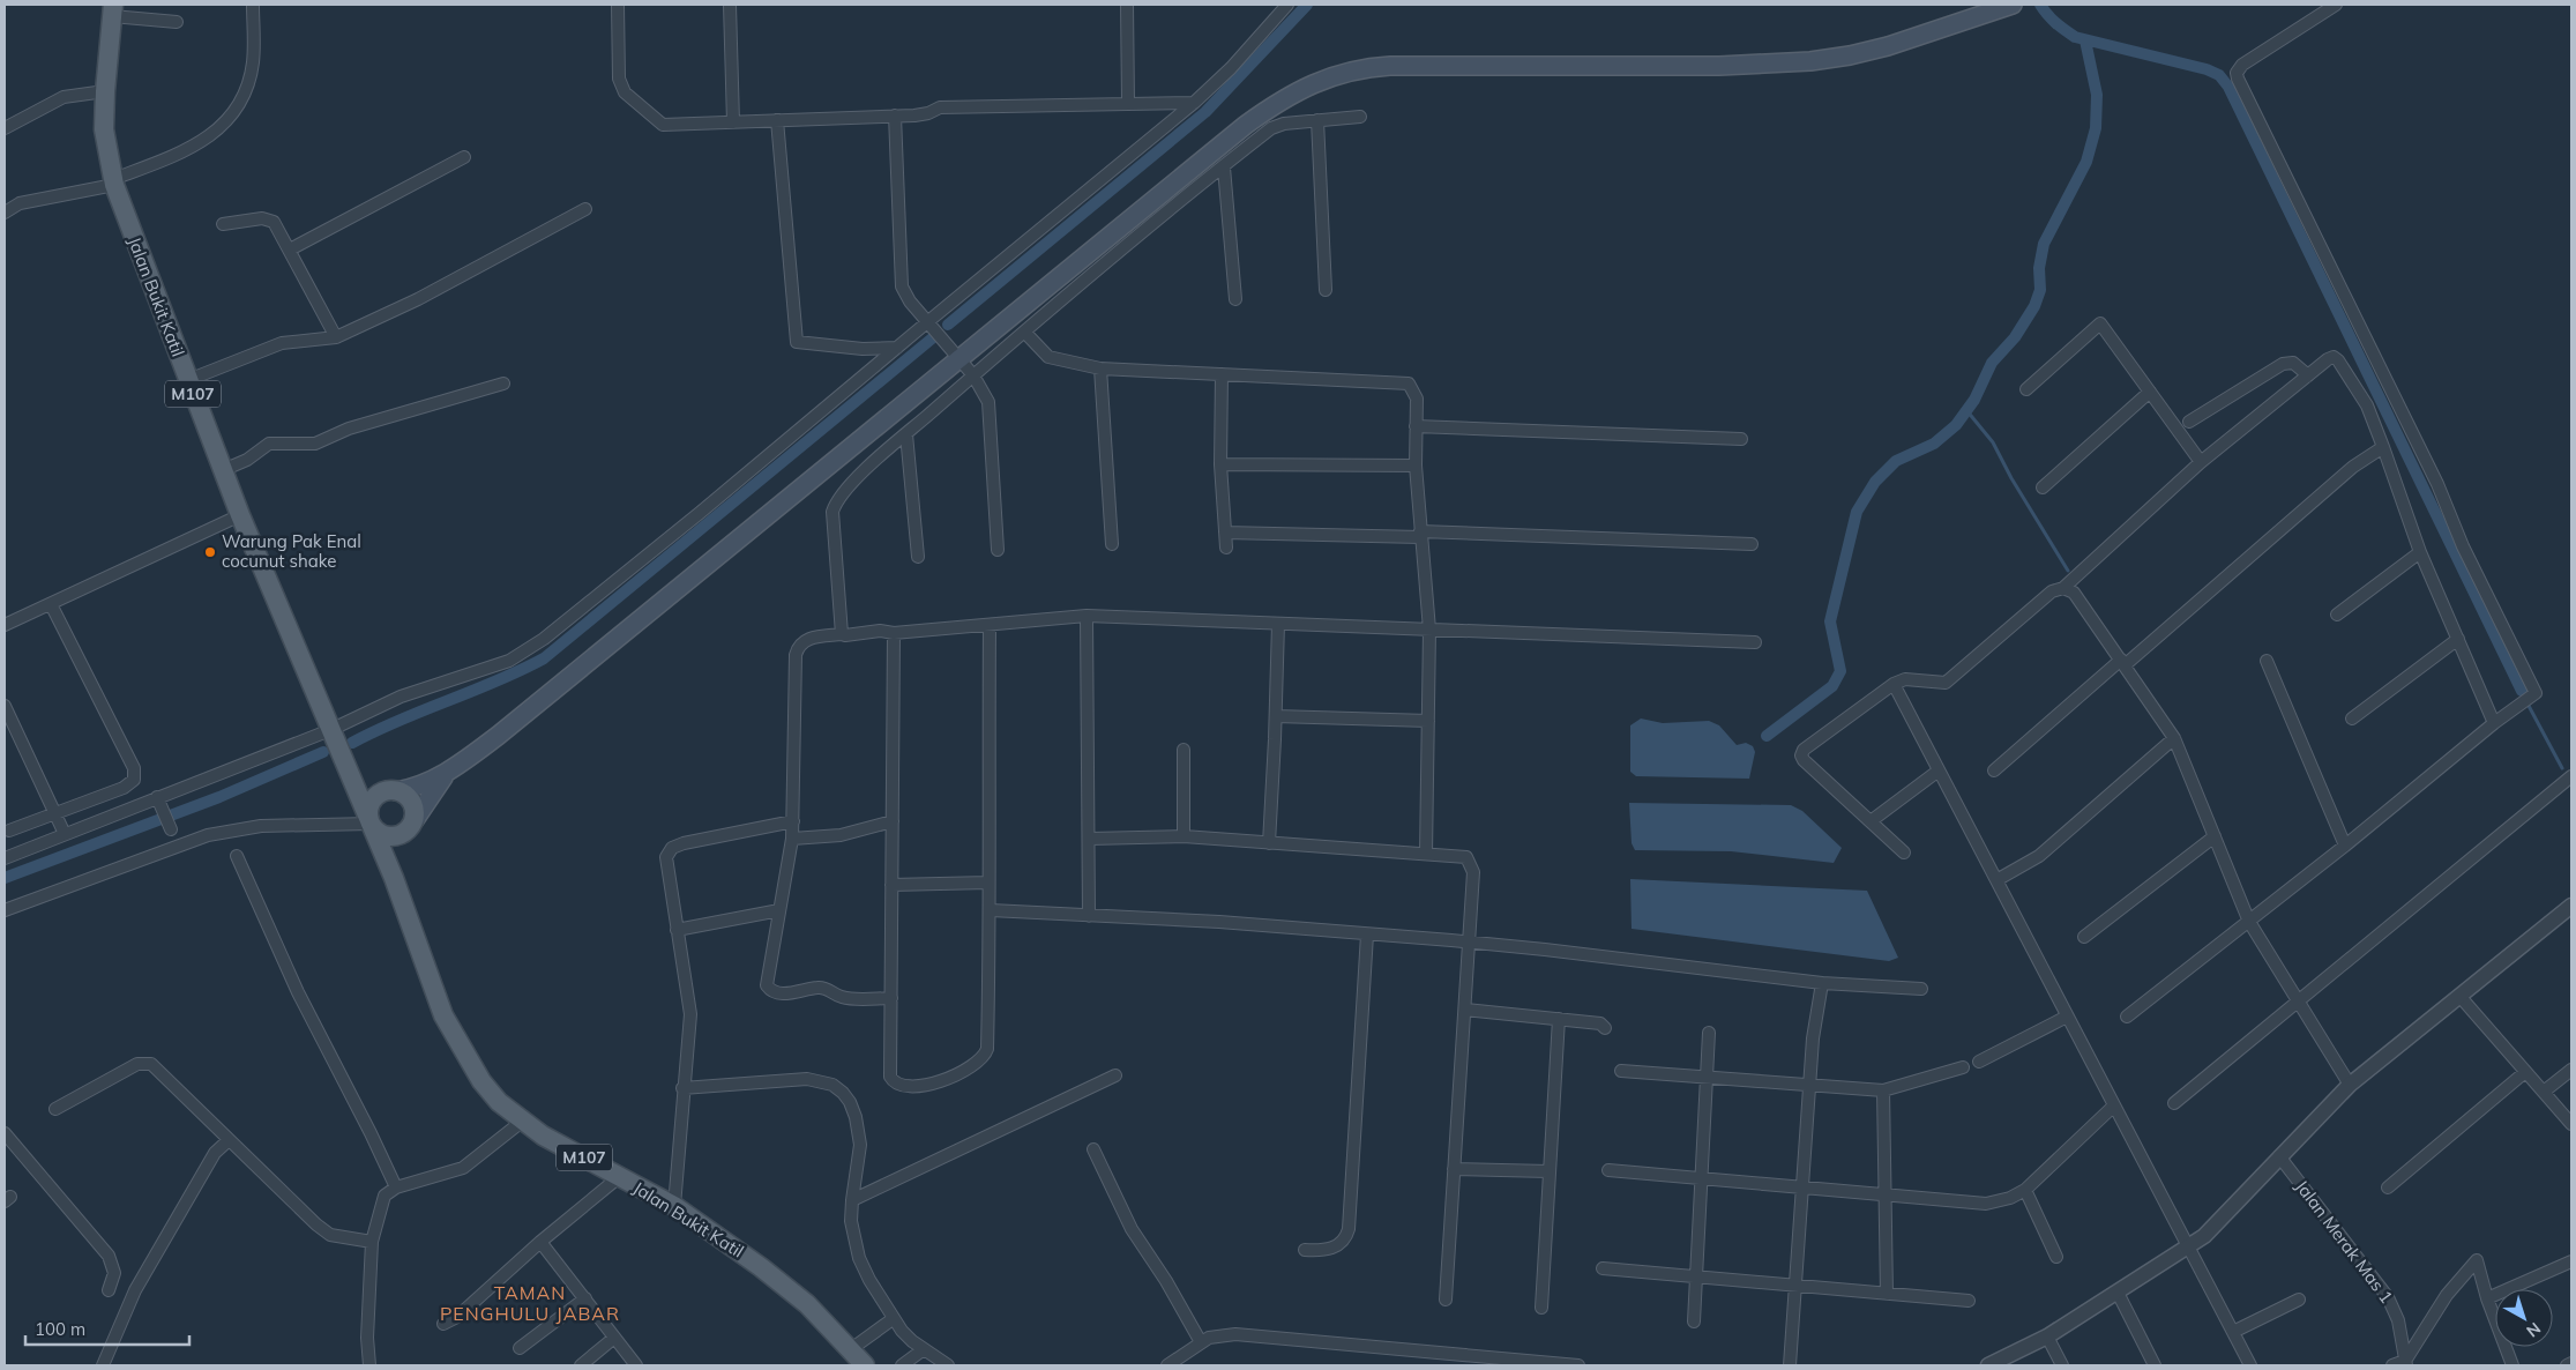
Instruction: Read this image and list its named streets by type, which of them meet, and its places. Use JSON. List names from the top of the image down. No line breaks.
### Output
{"streets":{"main road":["Jalan Bukit Katil","M107"],"street":["Jalan Merak Mas 1"]},"crossings":[["Jalan Bukit Katil","M107"]],"districts":["TAMAN PENGHULU JABAR"],"places":["Warung Pak Enal cocunut shake"],"scale_bar":"100 m","north":"bottom right"}
